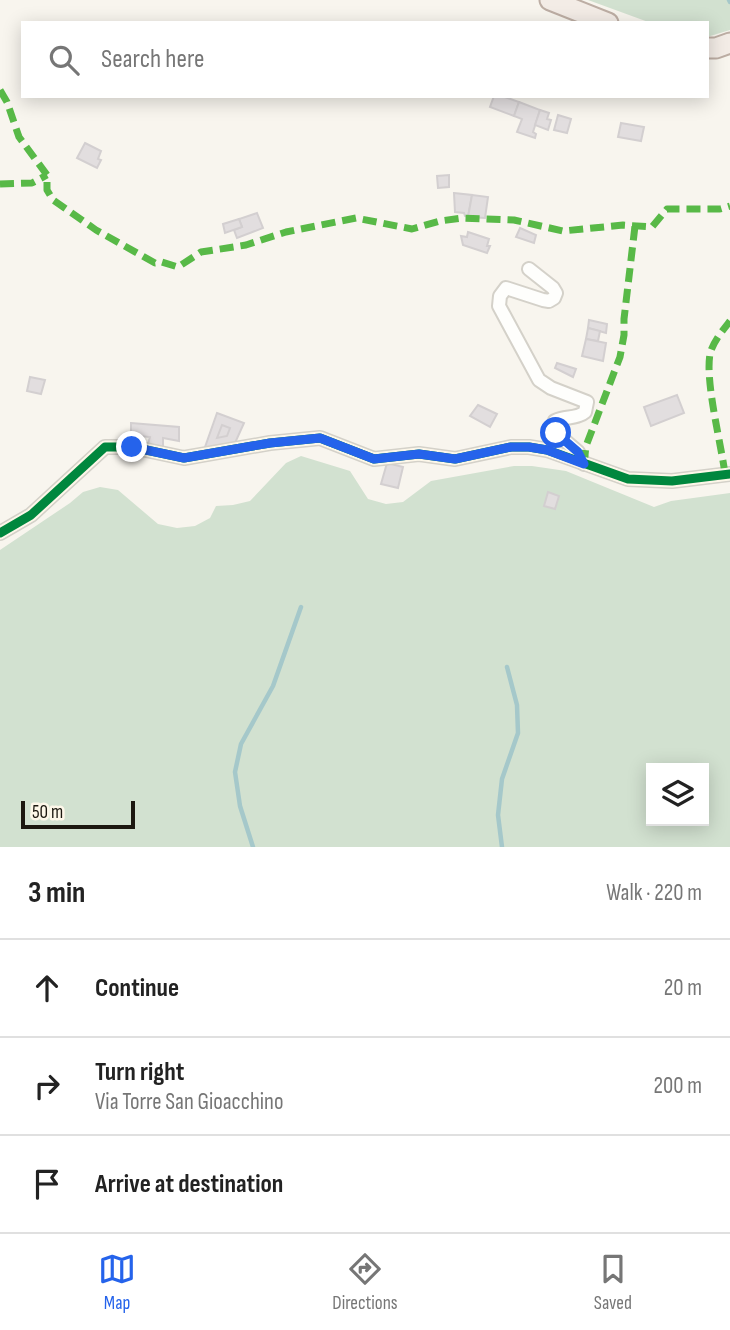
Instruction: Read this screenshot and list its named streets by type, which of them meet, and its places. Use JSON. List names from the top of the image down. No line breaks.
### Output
{"scale_bar":"50 m","page":{"search":"Search here","scale":"50 m","heading":["3 min","Walk · 220 m"],"list":[["Continue","20 m"],["Turn right","Via Torre San Gioacchino","200 m"],"Arrive at destination"],"nav":["Map","Directions","Saved"]}}
